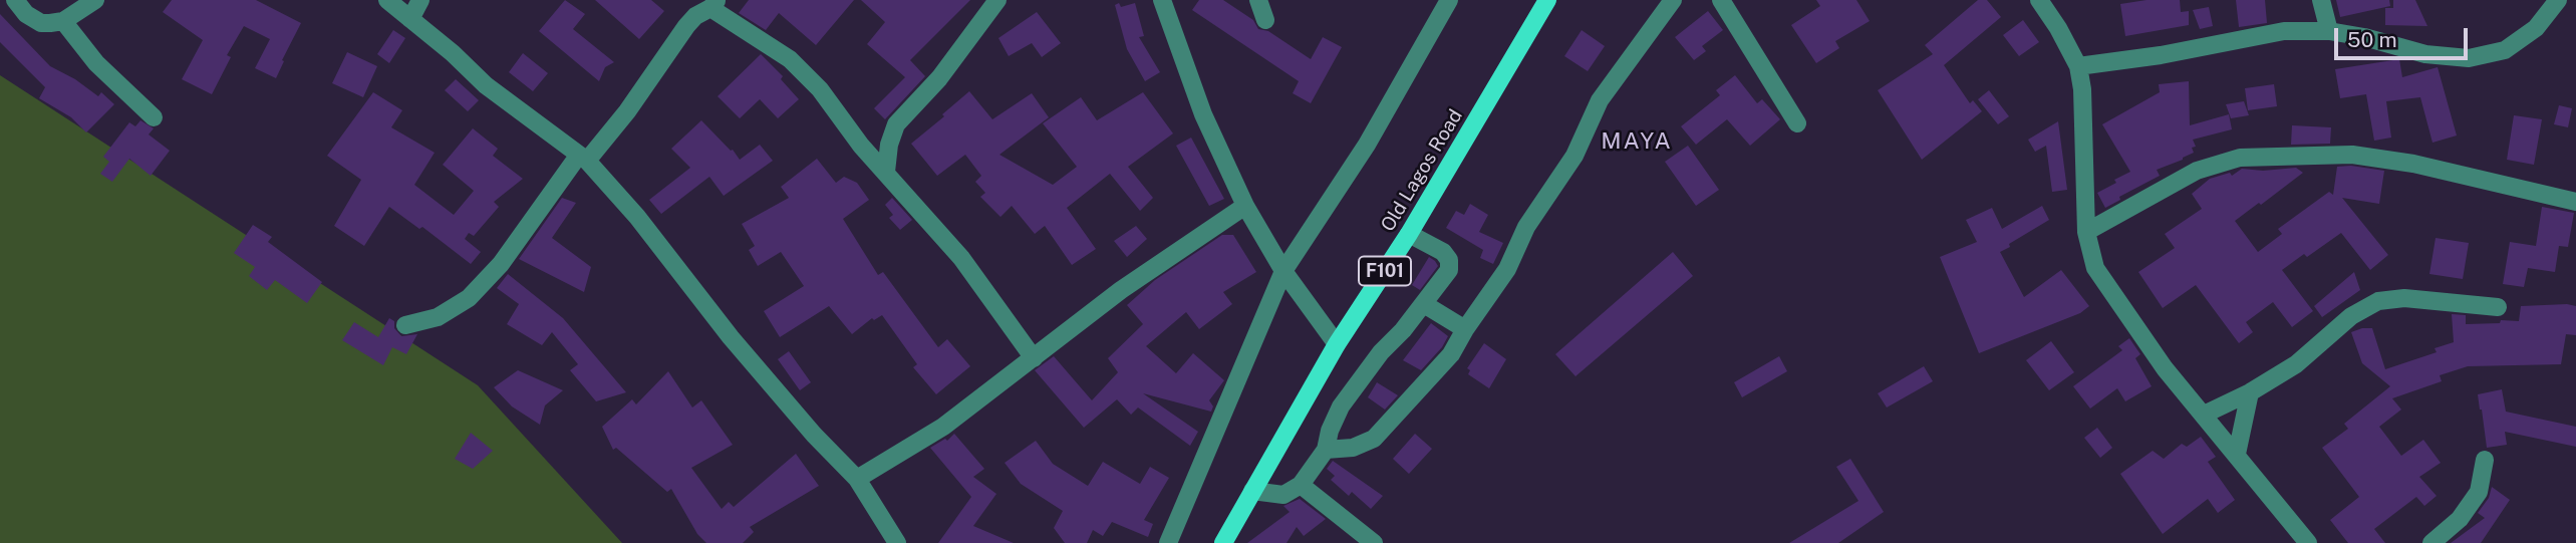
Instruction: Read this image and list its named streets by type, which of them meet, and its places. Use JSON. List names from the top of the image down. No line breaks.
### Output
{"streets":{"main road":["Old Lagos Road","F101"]},"districts":["MAYA"],"scale_bar":"50 m"}
